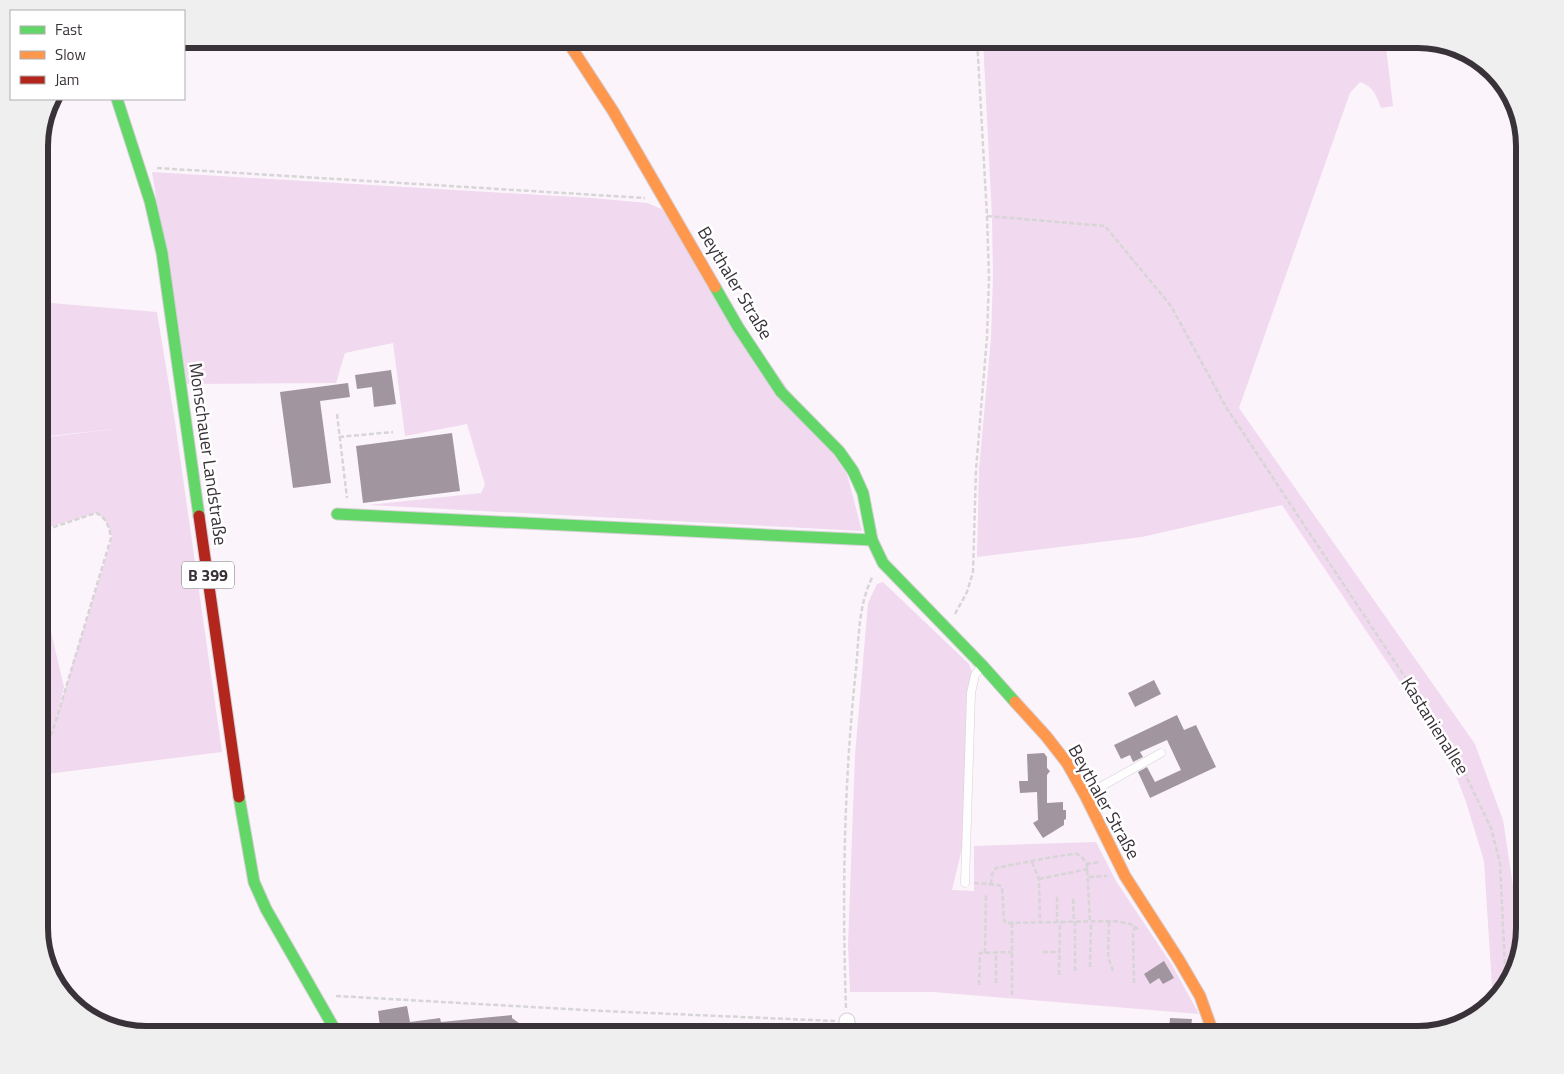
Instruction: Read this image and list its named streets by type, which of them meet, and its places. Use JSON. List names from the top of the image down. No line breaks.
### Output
{"streets":{"street":["Beythaler Straße","Monschauer Landstraße","B 399"],"path":["Kastanienallee"]},"legend":["Fast","Slow","Jam"]}
